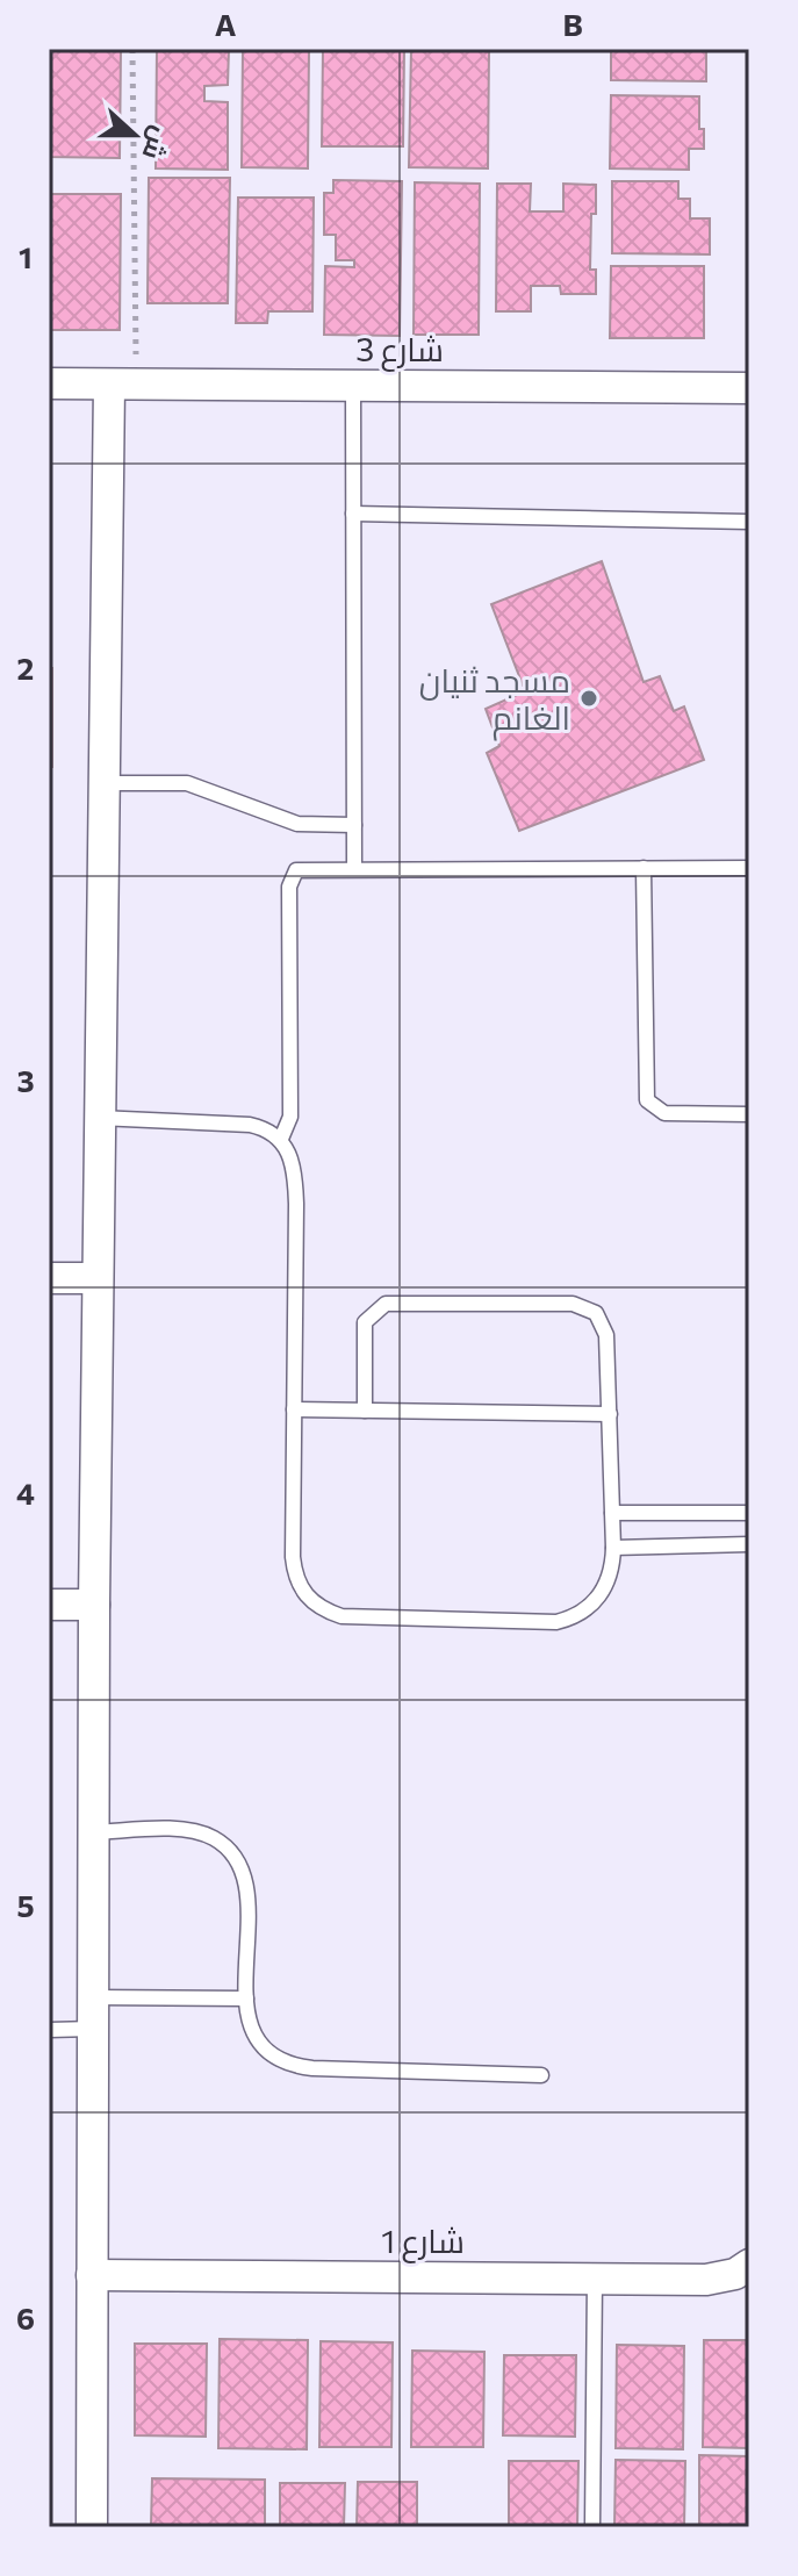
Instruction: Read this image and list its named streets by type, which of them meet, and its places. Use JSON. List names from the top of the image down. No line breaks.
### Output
{"streets":{"street":["شارع 3","شارع 1"]},"places":["مسجد ثنيان الغانم"],"north":"right","grid":{"columns":["A","B"],"rows":["1","2","3","4","5","6"]}}
